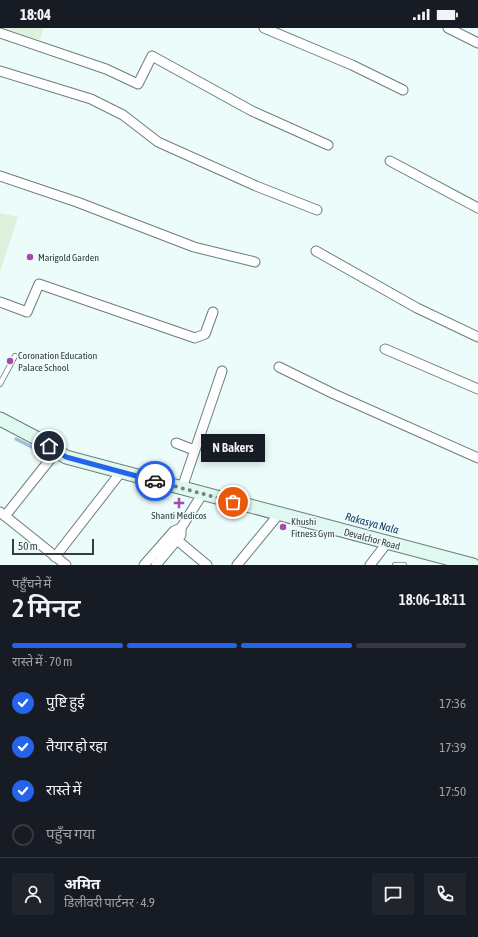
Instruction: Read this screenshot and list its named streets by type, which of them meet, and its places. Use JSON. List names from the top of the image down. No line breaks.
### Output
{"streets":{"main road":["Devalchor Road"]},"water":["Rakasya Nala"],"places":{"other":["Marigold Garden","Coronation Education Palace School","N Bakers","Khushi Fitness Gym"],"health":["Shanti Medicos"]},"scale_bar":"50 m","page":{"status":"18:04","bubble":"N Bakers","scale":"50 m","heading":["2 मिनट","पहुँचने में","18:06–18:11"],"panel":["अमित","डिलीवरी पार्टनर · 4.9"],"bar":"रास्ते में · 70 m","list":[["पुष्टि हुई","17:36"],["तैयार हो रहा","17:39"],["रास्ते में","17:50"],"पहुँच गया"]}}
